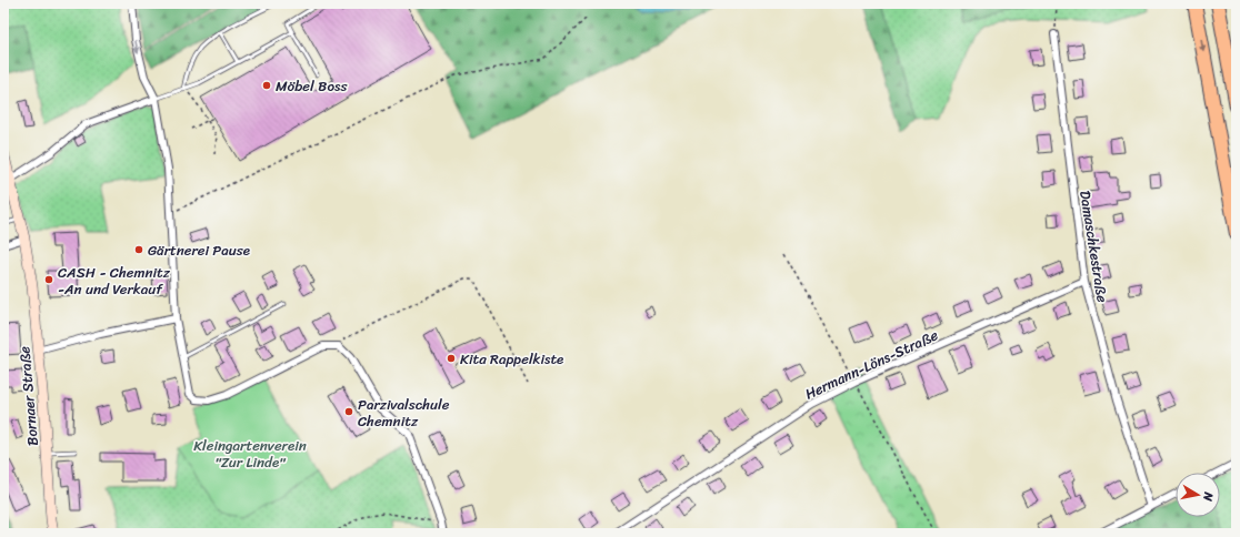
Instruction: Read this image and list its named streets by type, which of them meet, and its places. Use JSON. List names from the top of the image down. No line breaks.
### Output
{"streets":{"main road":["Bornaer Straße"],"street":["Damaschkestraße","Hermann-Löns-Straße"]},"crossings":[["Damaschkestraße","Hermann-Löns-Straße"]],"parks":["Kleingartenverein \"Zur Linde\""],"places":["Möbel Boss","Gärtnerei Pause","CASH - Chemnitz -An und Verkauf","Kita Rappelkiste","Parzivalschule Chemnitz"],"north":"right"}
